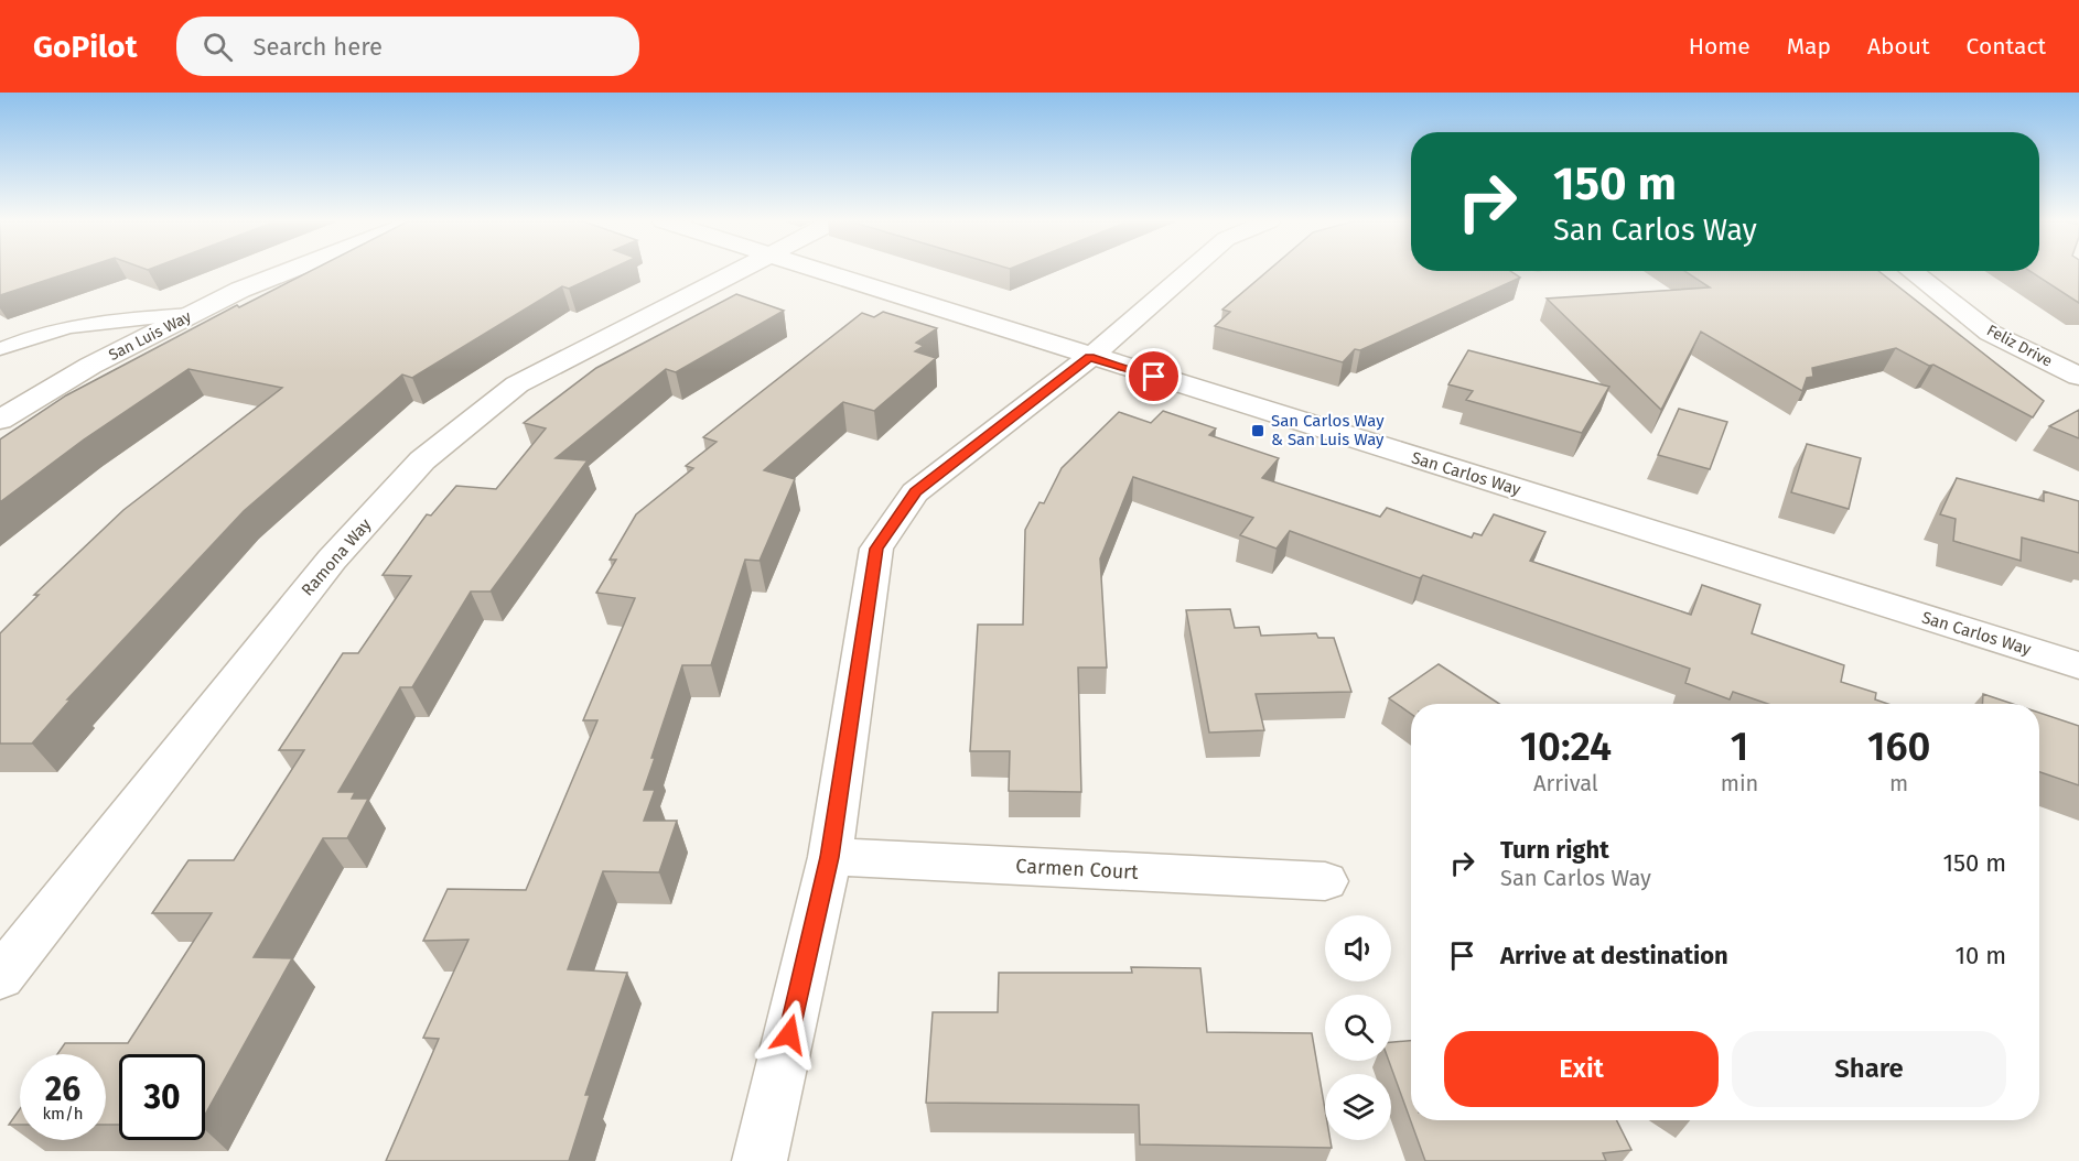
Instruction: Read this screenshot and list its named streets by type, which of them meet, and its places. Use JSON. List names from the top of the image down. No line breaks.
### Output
{"streets":{"street":["San Luis Way","Feliz Drive","San Carlos Way","Ramona Way","Carmen Court"]},"places":{"transit":["San Carlos Way & San Luis Way"]},"page":{"header":"GoPilot","search":"Search here","nav":["Home","Map","About","Contact"],"turn":["150 m","San Carlos Way"],"eta":["10:24","Arrival","1","min","160","m"],"list":[{"name":"Turn right","note":"San Carlos Way","value":"150 m"},{"name":"Arrive at destination","value":"10 m"}],"buttons":["Exit","Share"],"speed":"26 km/h","limit":"30"}}
